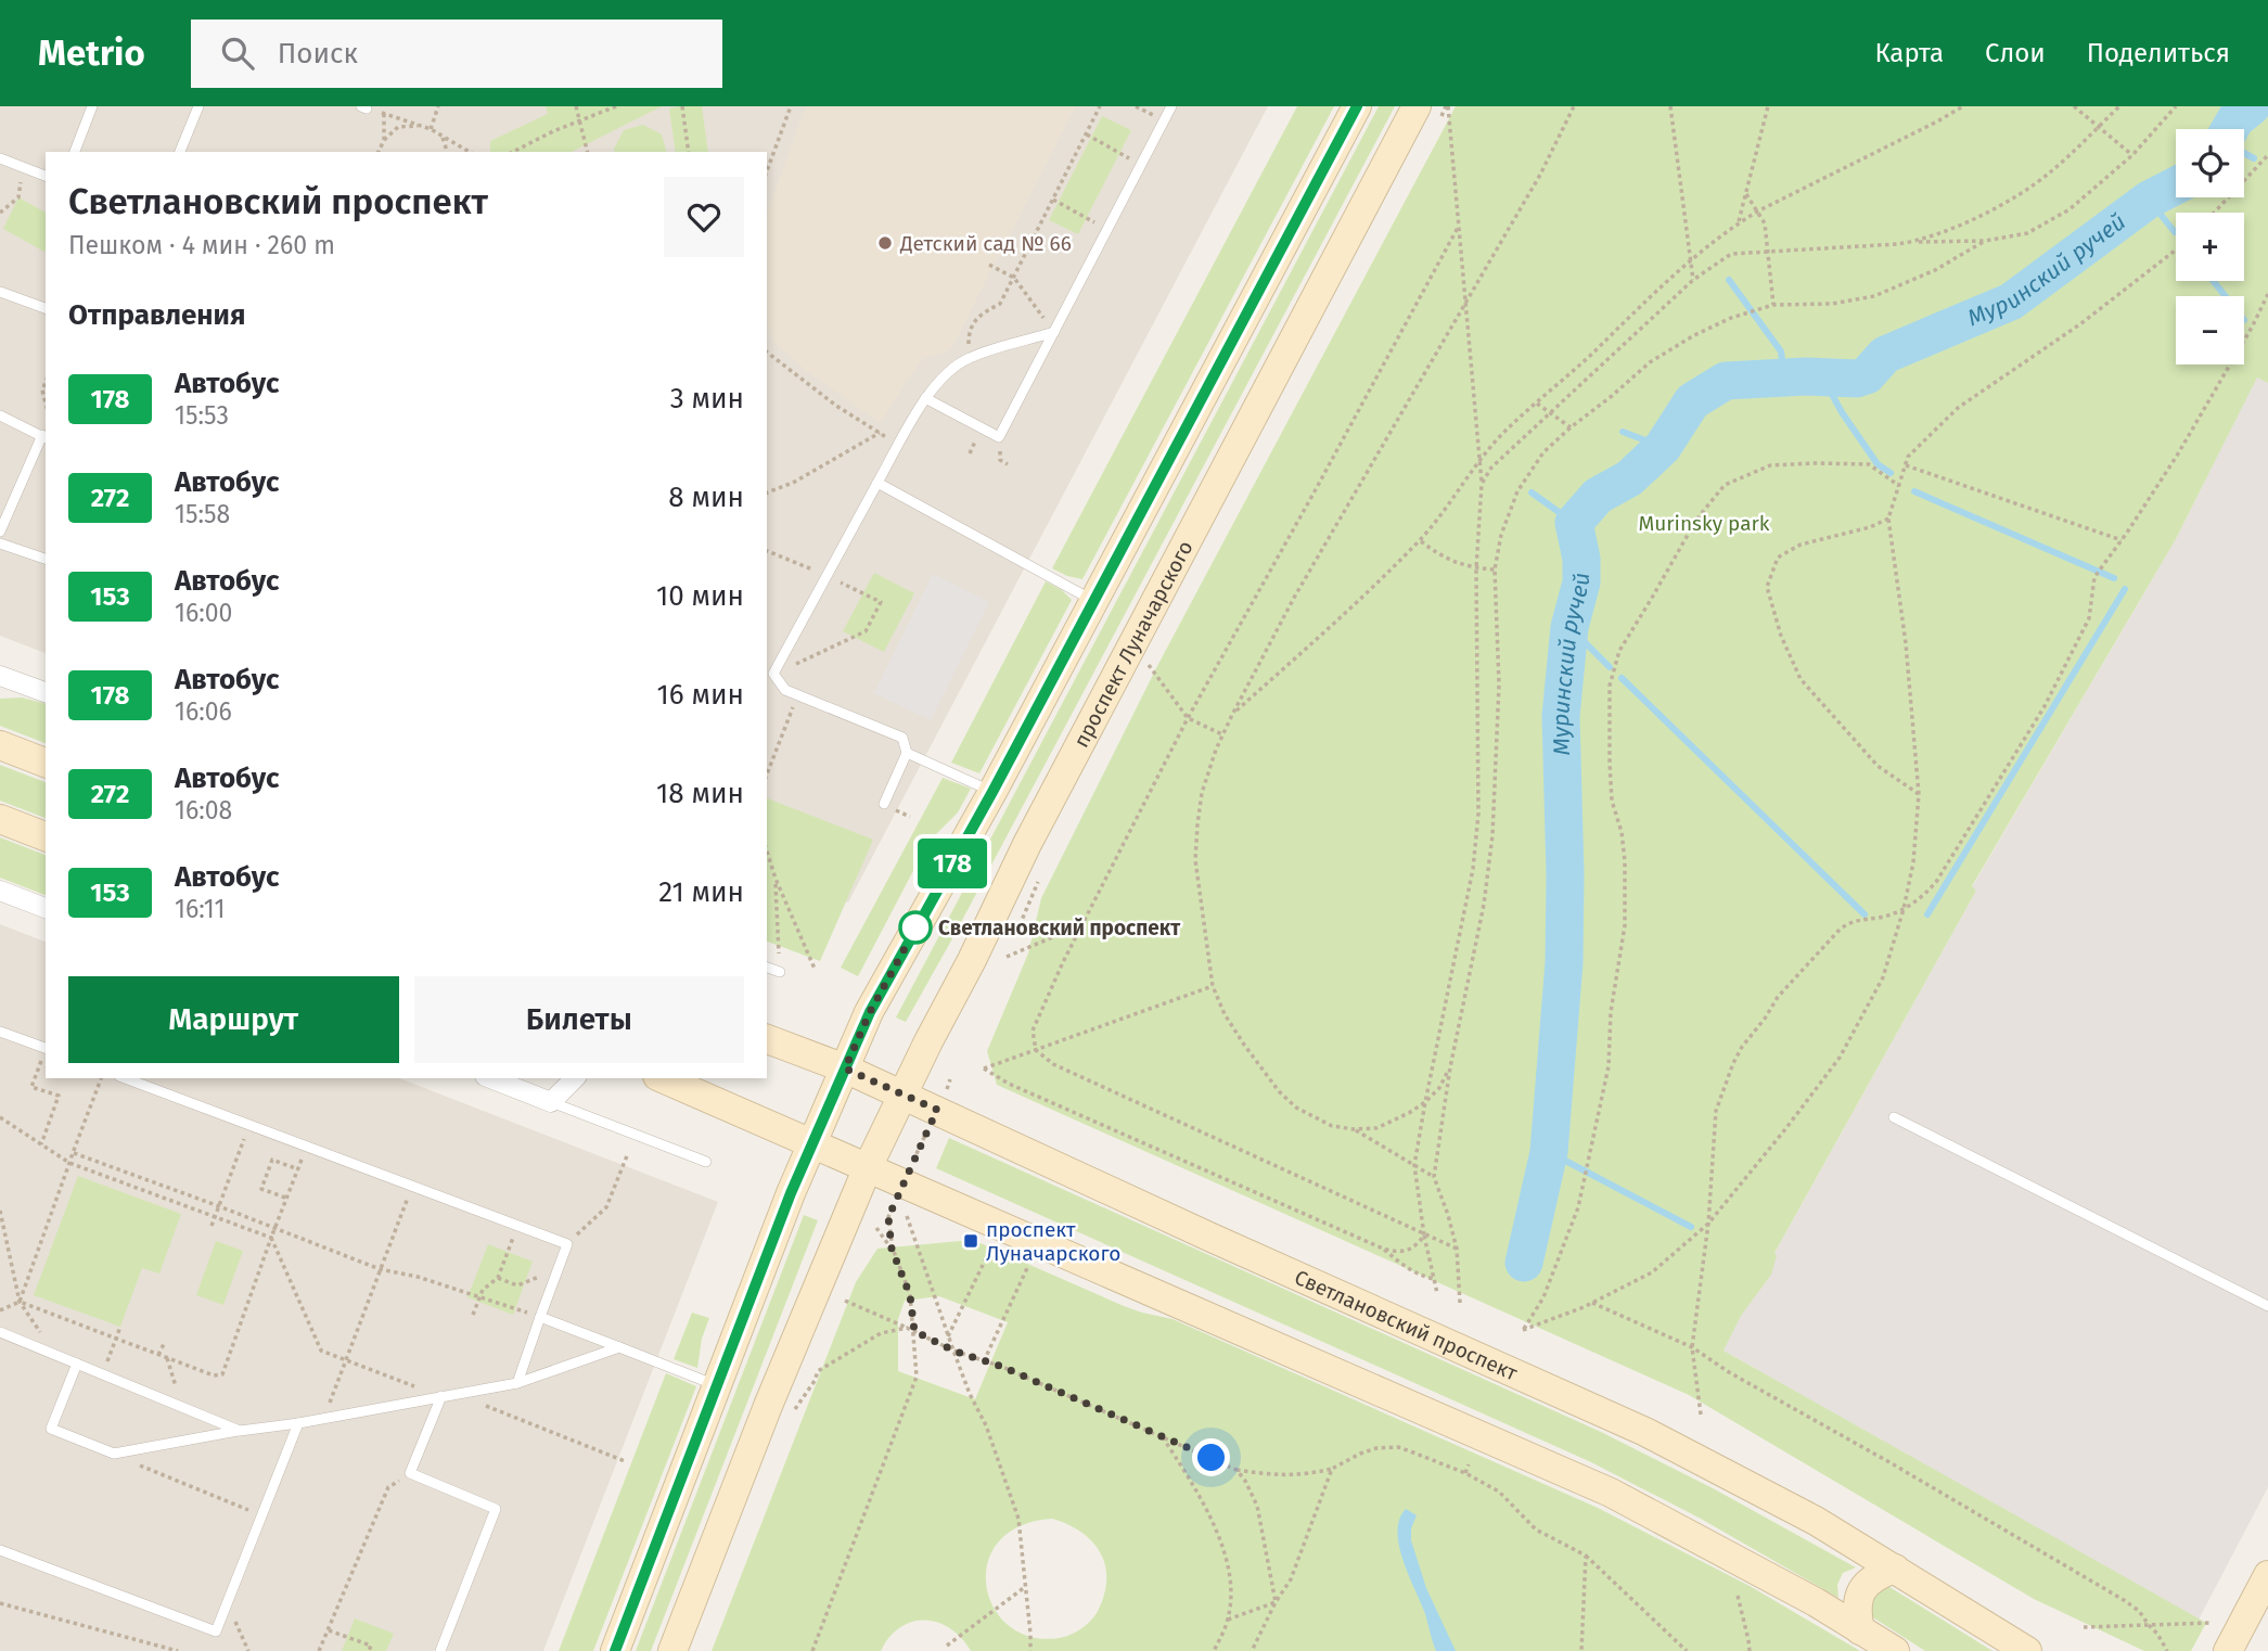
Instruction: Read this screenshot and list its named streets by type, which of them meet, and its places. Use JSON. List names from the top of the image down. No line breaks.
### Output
{"streets":{"main road":["проспект Луначарского","Светлановский проспект"]},"crossings":[["проспект Луначарского","Светлановский проспект"]],"water":["Муринский ручей"],"parks":["Murinsky park"],"places":{"other":["Детский сад № 66","Светлановский проспект"],"transit":["проспект Луначарского"]},"lines":["bus line 178"],"page":{"header":"Metrio","search":"Поиск","nav":["Карта","Слои","Поделиться"],"on_map":"178","map_buttons":["+","−"],"heading":[["Светлановский проспект","Пешком · 4 мин · 260 m"],"Отправления"],"list":[{"mark":"178","name":"Автобус","note":"15:53","value":"3 мин"},{"mark":"272","name":"Автобус","note":"15:58","value":"8 мин"},{"mark":"153","name":"Автобус","note":"16:00","value":"10 мин"},{"mark":"178","name":"Автобус","note":"16:06","value":"16 мин"},{"mark":"272","name":"Автобус","note":"16:08","value":"18 мин"},{"mark":"153","name":"Автобус","note":"16:11","value":"21 мин"}],"buttons":["Маршрут","Билеты"]}}
